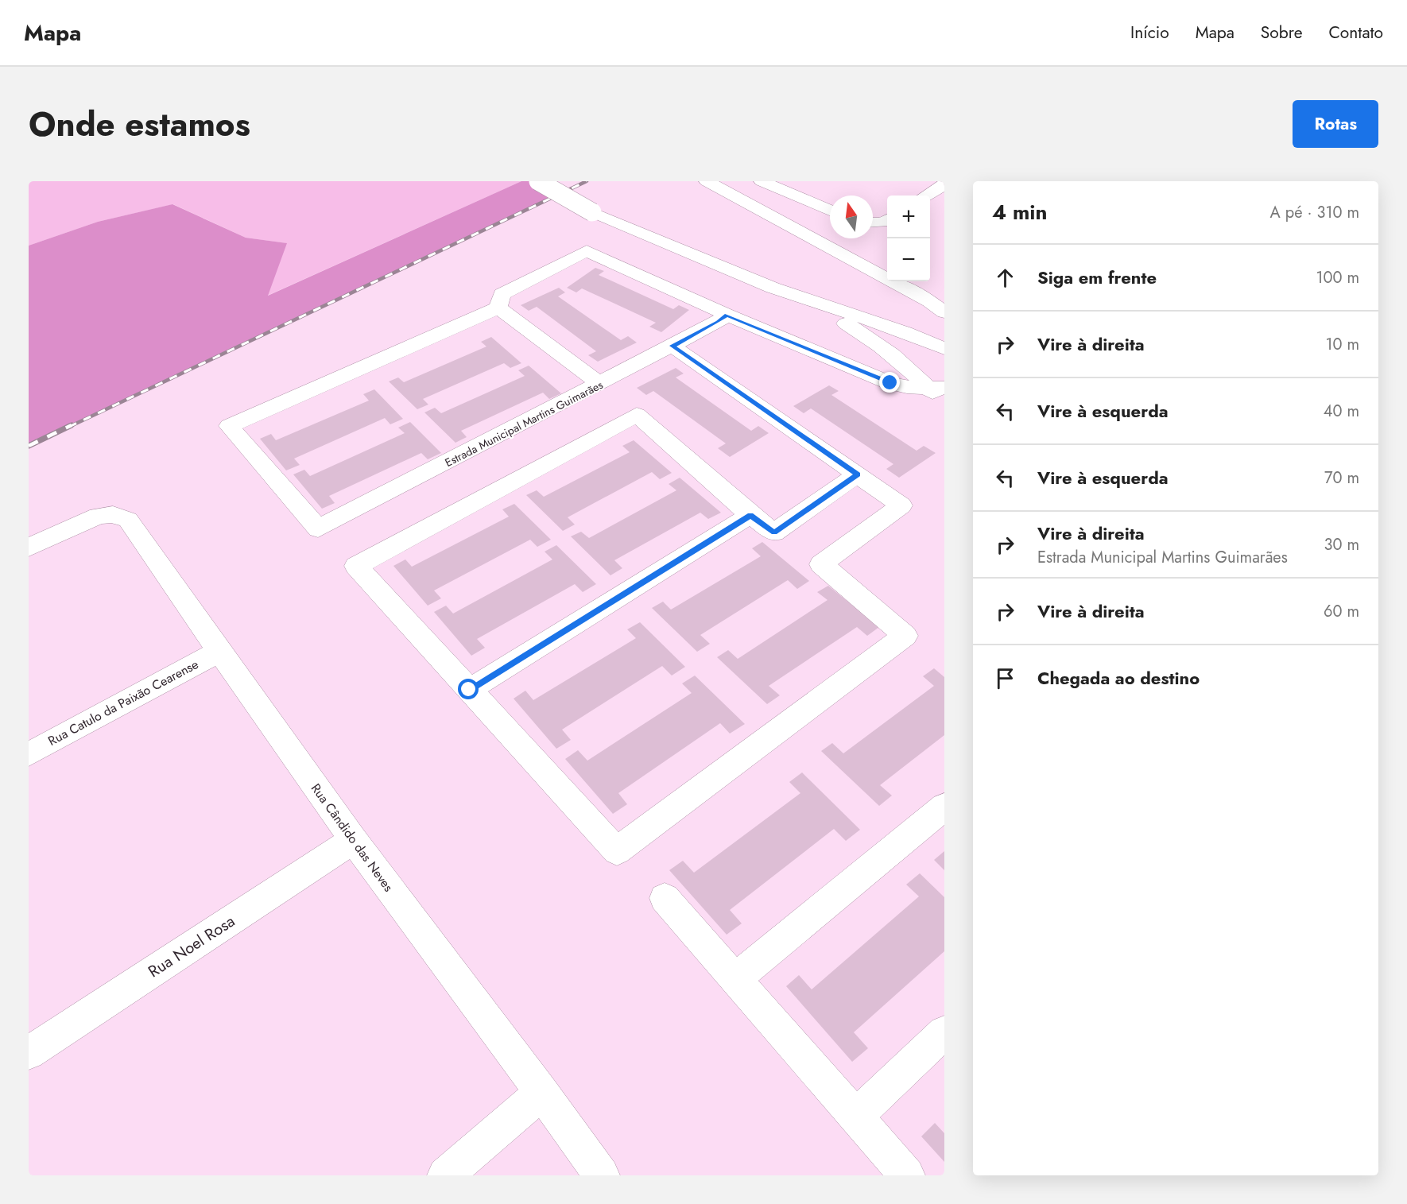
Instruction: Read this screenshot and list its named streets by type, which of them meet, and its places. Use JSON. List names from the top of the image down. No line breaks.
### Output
{"streets":{"street":["Estrada Municipal Martins Guimarães","Rua Catulo da Paixão Cearense","Rua Cândido das Neves","Rua Noel Rosa"]},"crossings":[["Rua Catulo da Paixão Cearense","Rua Cândido das Neves"],["Rua Cândido das Neves","Rua Noel Rosa"]],"north":"top","page":{"header":"Mapa","nav":["Início","Mapa","Sobre","Contato"],"title":"Onde estamos","buttons":"Rotas","heading":["4 min","A pé · 310 m"],"map_buttons":["+","−"],"list":[["Siga em frente","100 m"],["Vire à direita","10 m"],["Vire à esquerda","40 m"],["Vire à esquerda","70 m"],["Vire à direita","Estrada Municipal Martins Guimarães","30 m"],["Vire à direita","60 m"],"Chegada ao destino"]}}
